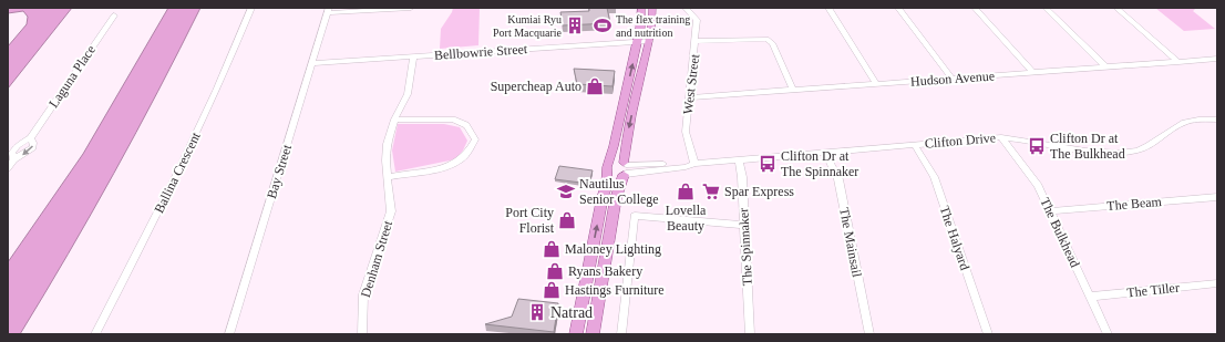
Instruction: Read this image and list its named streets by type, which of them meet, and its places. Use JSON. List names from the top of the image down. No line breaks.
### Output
{"streets":{"street":["Bellbowrie Street","Laguna Place","Hudson Avenue","West Street","Clifton Drive","Bay Street","Ballina Crescent","The Beam","The Bulkhead","The Halyard","The Mainsail","The Spinnaker","Denham Street","The Tiller"]},"crossings":[["Bellbowrie Street","Bay Street"],["Bellbowrie Street","Denham Street"],["Hudson Avenue","West Street"],["West Street","Clifton Drive"],["Clifton Drive","The Bulkhead"],["Clifton Drive","The Halyard"],["Clifton Drive","The Mainsail"],["Clifton Drive","The Spinnaker"],["The Beam","The Bulkhead"],["The Bulkhead","The Tiller"]],"places":{"building":["Kumiai Ryu Port Macquarie","Natrad"],"sports":["The flex training and nutrition"],"shop":["Supercheap Auto","Lovella Beauty","Port City Florist","Maloney Lighting","Ryans Bakery","Hastings Furniture"],"bus stop":["Clifton Dr at The Bulkhead","Clifton Dr at The Spinnaker"],"school or university":["Nautilus Senior College"],"supermarket":["Spar Express"]}}
